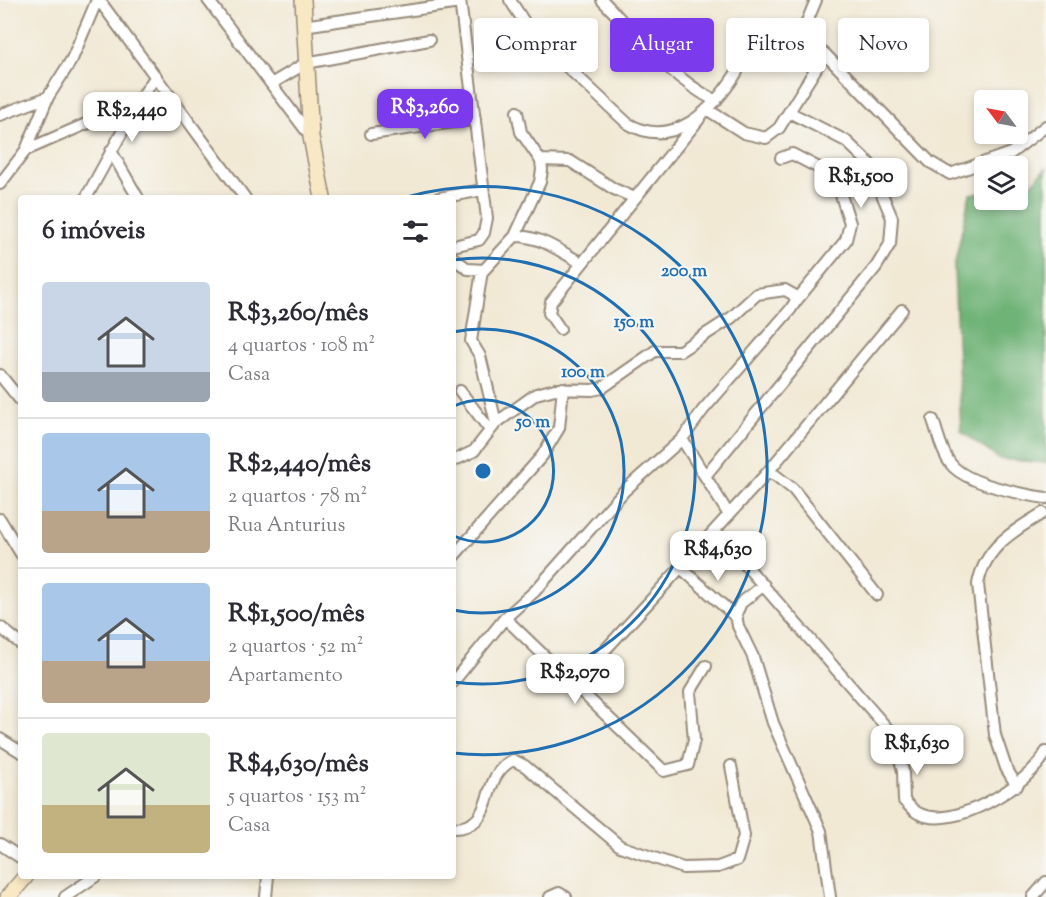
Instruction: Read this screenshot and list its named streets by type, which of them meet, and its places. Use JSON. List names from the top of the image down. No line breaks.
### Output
{"north":"top left","page":{"chip":["Comprar","Alugar","Filtros","Novo"],"price":["R$3,260","R$2,440","R$1,500","R$4,630","R$2,070","R$1,630"],"heading":"6 imóveis","list":[{"name":"R$3,260/mês","note":"4 quartos · 108 m² · Casa"},{"name":"R$2,440/mês","note":"2 quartos · 78 m² · Rua Anturius"},{"name":"R$1,500/mês","note":"2 quartos · 52 m² · Apartamento"},{"name":"R$4,630/mês","note":"5 quartos · 153 m² · Casa"}]},"rings":["200 m","150 m","100 m","50 m"]}
